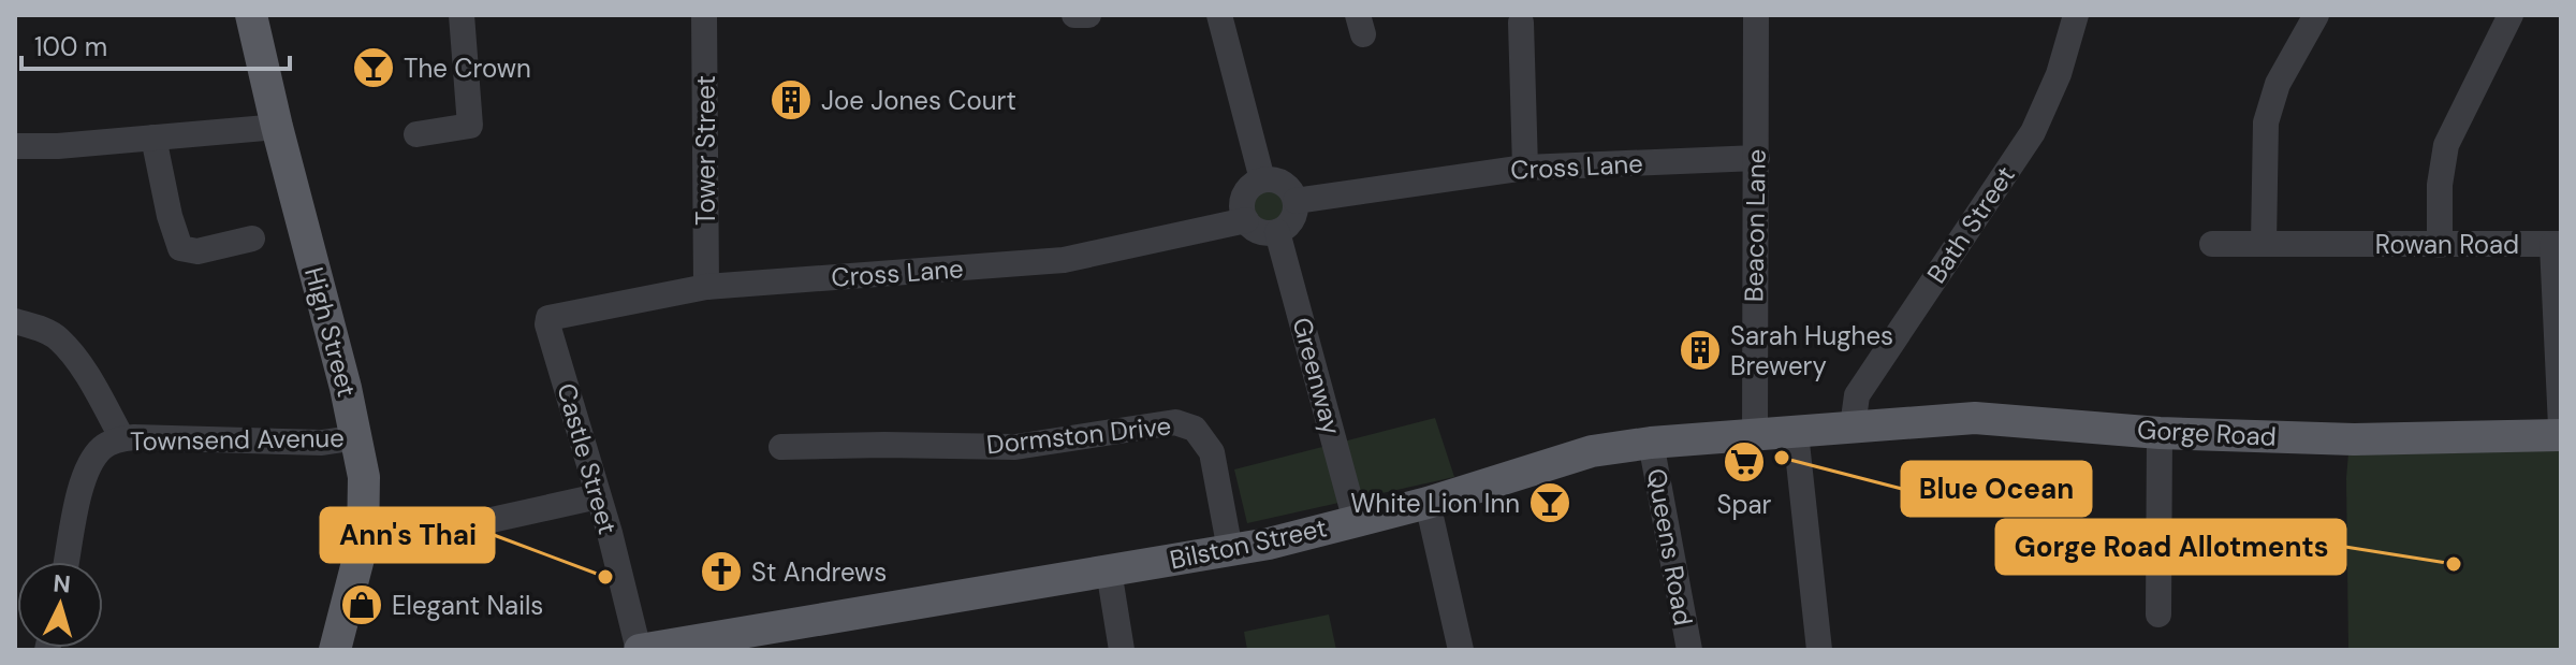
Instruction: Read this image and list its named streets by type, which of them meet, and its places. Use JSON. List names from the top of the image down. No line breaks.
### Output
{"streets":{"main road":["High Street","Gorge Road","Bilston Street"],"street":["Tower Street","Cross Lane","Bath Street","Beacon Lane","Rowan Road","Greenway","Dormston Drive","Townsend Avenue","Castle Street","Queens Road"]},"crossings":[["Tower Street","Cross Lane"],["Cross Lane","Beacon Lane"],["Cross Lane","Greenway"],["Cross Lane","Castle Street"],["Bath Street","Gorge Road"],["Bath Street","Bilston Street"],["Beacon Lane","Bilston Street"],["High Street","Townsend Avenue"],["Greenway","Bilston Street"],["Gorge Road","Bilston Street"],["Dormston Drive","Bilston Street"],["Castle Street","Bilston Street"],["Bilston Street","Queens Road"]],"places":{"bar":["The Crown","White Lion Inn"],"building":["Joe Jones Court","Sarah Hughes Brewery"],"other":["Blue Ocean","Gorge Road Allotments","Ann's Thai"],"supermarket":["Spar"],"church":["St Andrews"],"shop":["Elegant Nails"]},"scale_bar":"100 m","north":"top"}
